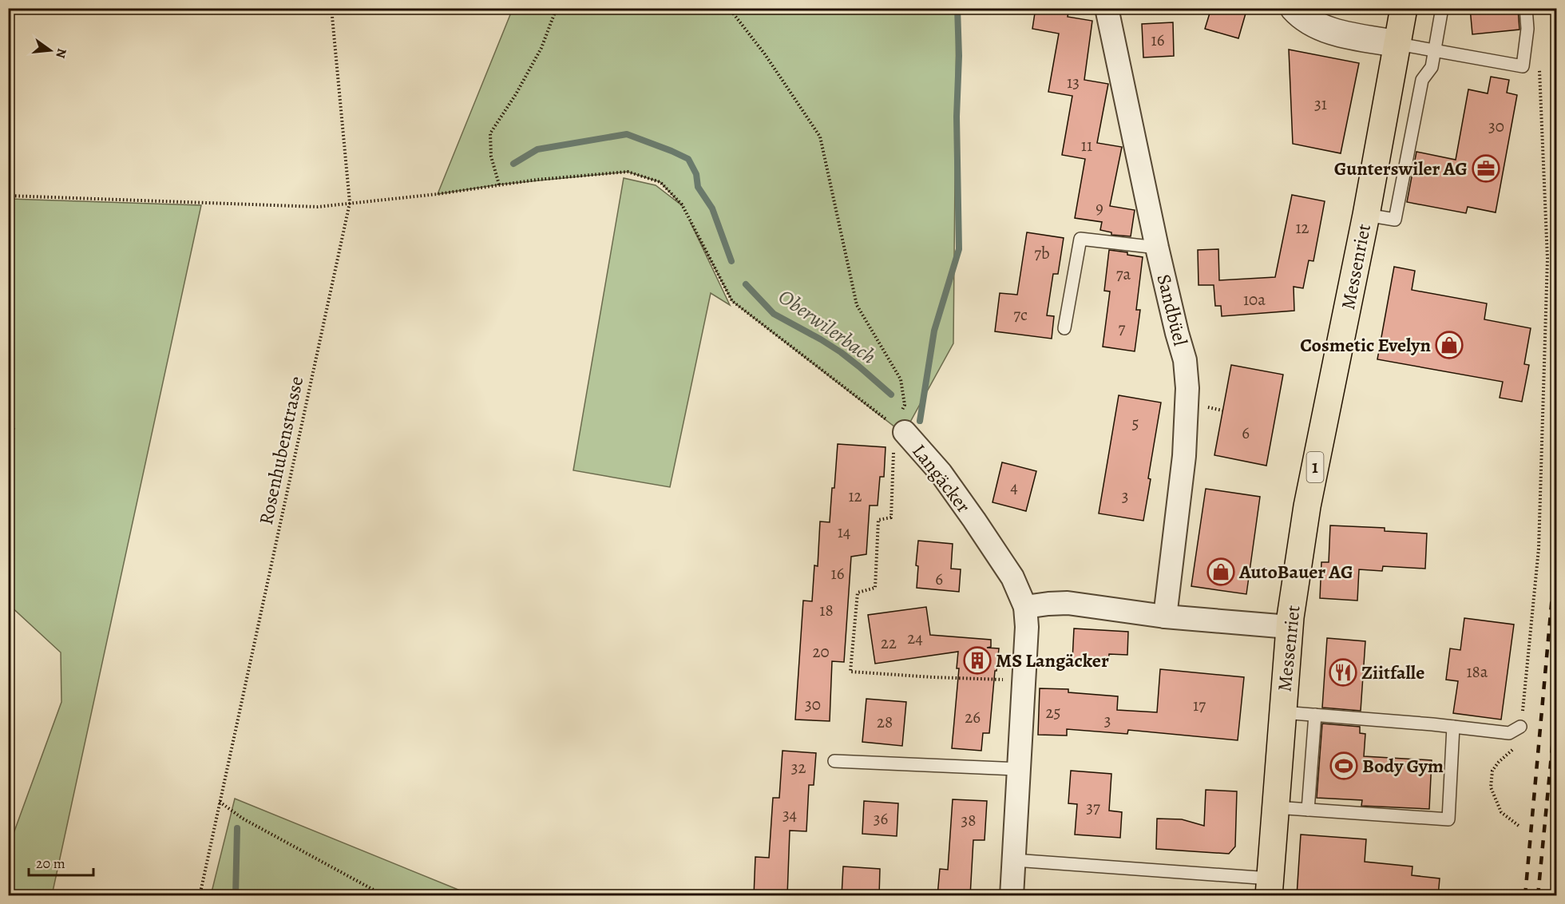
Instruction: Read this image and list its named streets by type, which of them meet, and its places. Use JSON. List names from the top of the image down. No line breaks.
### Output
{"streets":{"main road":["Messenriet","1"],"street":["Sandbüel","Langäcker"],"path":["Rosenhubenstrasse"]},"water":["Oberwilerbach"],"places":{"office":["Gunterswiler AG"],"shop":["Cosmetic Evelyn","AutoBauer AG"],"building":["MS Langäcker"],"restaurant":["Ziitfalle"],"sports":["Body Gym"]},"house_numbers":["16","13","31","30","11","9","12","7b","7a","10a","7c","7","5","6","4","12","3","14","16","6","18","24","22","20","18a","30","17","25","26","3","28","32","37","34","36","38"],"scale_bar":"20 m","north":"right"}
